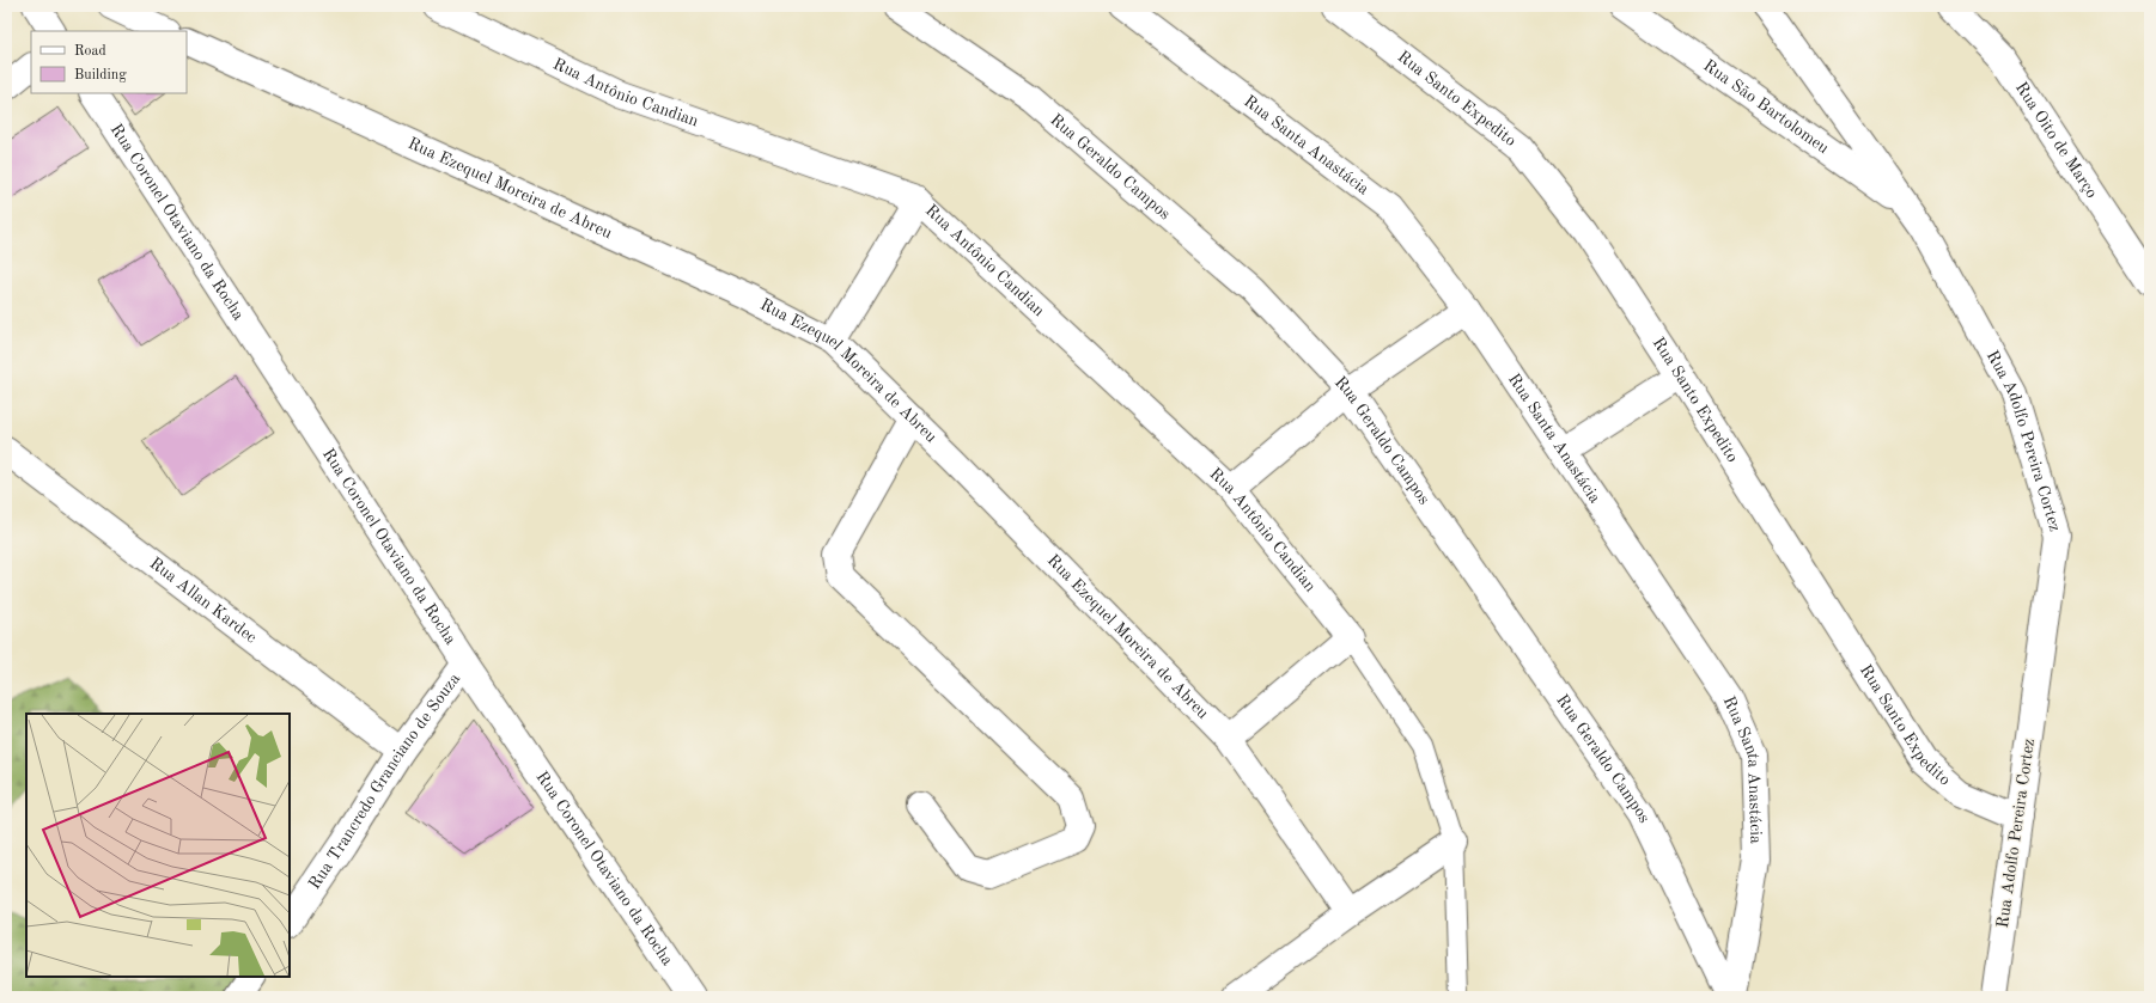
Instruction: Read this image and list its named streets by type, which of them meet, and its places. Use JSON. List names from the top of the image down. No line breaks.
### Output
{"streets":{"street":["Rua Antônio Candian","Rua Santo Expedito","Rua São Bartolomeu","Rua Oito de Março","Rua Santa Anastácia","Rua Geraldo Campos","Rua Ezequel Moreira de Abreu","Rua Coronel Otaviano da Rocha","Rua Adolfo Pereira Cortez","Rua Allan Kardec","Rua Trancredo Granciano de Souza"]},"crossings":[["Rua Santo Expedito","Rua Adolfo Pereira Cortez"],["Rua São Bartolomeu","Rua Adolfo Pereira Cortez"],["Rua Coronel Otaviano da Rocha","Rua Trancredo Granciano de Souza"],["Rua Allan Kardec","Rua Trancredo Granciano de Souza"]],"legend":["Road","Building"]}
